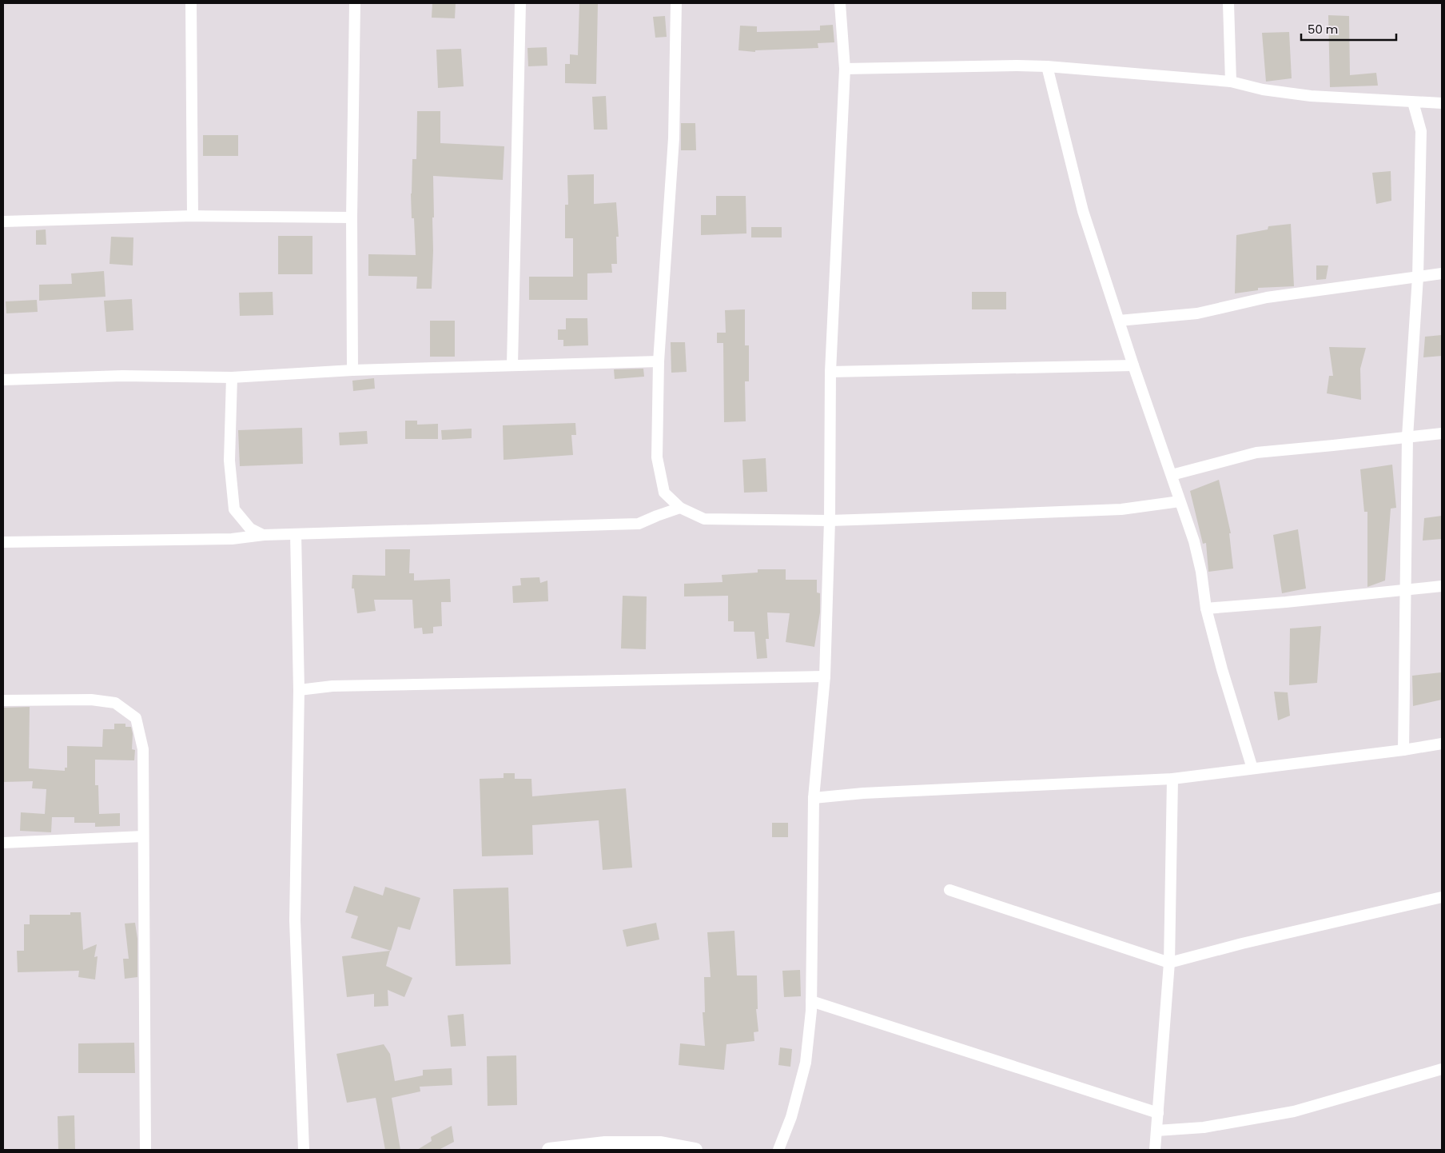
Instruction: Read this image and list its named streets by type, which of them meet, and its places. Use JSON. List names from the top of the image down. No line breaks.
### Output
{"scale_bar":"50 m"}
